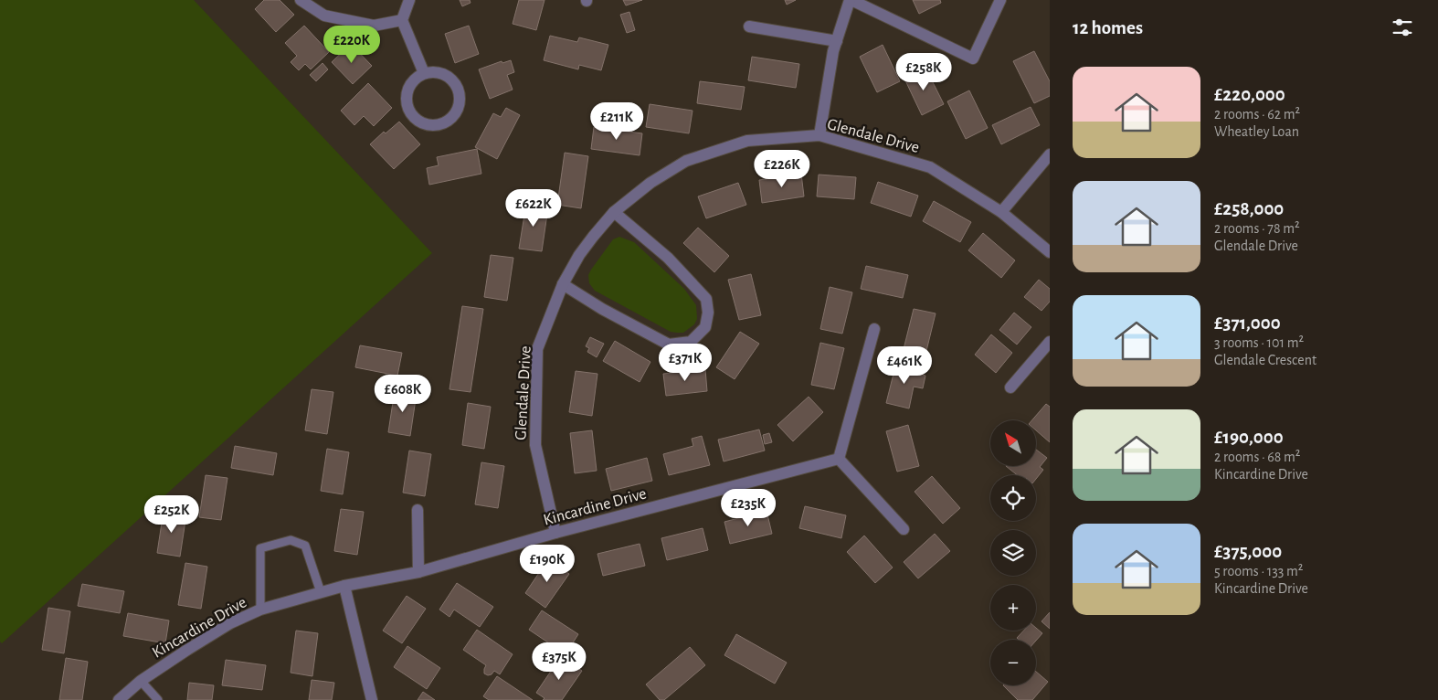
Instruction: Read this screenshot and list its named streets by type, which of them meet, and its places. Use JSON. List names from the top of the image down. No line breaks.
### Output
{"streets":{"street":["Glendale Drive","Kincardine Drive"]},"crossings":[["Glendale Drive","Kincardine Drive"]],"north":"top left","page":{"heading":"12 homes","price":["£220K","£258K","£211K","£226K","£622K","£371K","£461K","£608K","£235K","£252K","£190K","£375K"],"list":[{"name":"£220,000","note":"2 rooms · 62 m² · Wheatley Loan"},{"name":"£258,000","note":"2 rooms · 78 m² · Glendale Drive"},{"name":"£371,000","note":"3 rooms · 101 m² · Glendale Crescent"},{"name":"£190,000","note":"2 rooms · 68 m² · Kincardine Drive"},{"name":"£375,000","note":"5 rooms · 133 m² · Kincardine Drive"}],"map_buttons":["+","−"]}}
